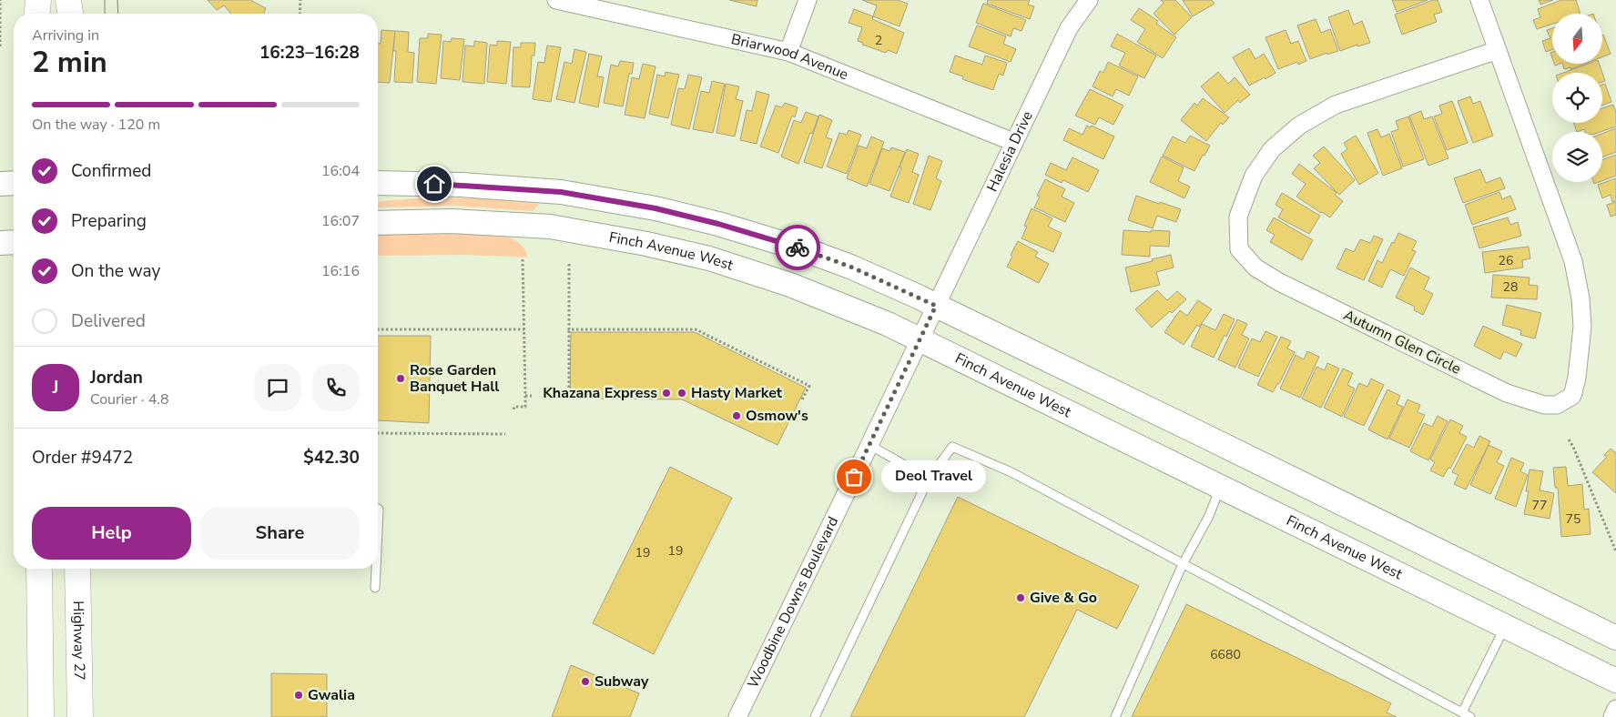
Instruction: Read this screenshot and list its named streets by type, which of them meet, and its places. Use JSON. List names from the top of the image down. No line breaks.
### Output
{"streets":{"main road":["Finch Avenue West","Highway 27"],"street":["Briarwood Avenue","Halesia Drive","Autumn Glen Circle","Woodbine Downs Boulevard"]},"crossings":[["Briarwood Avenue","Halesia Drive"],["Halesia Drive","Finch Avenue West"],["Halesia Drive","Woodbine Downs Boulevard"],["Finch Avenue West","Woodbine Downs Boulevard"]],"places":["Rose Garden Banquet Hall","Khazana Express","Hasty Market","Osmow's","Deol Travel","Give & Go","Subway","Gwalia"],"house_numbers":["2","26","28","77","75","19","19","6680"],"north":"bottom","page":{"heading":["2 min","Arriving in","16:23–16:28"],"panel":["Jordan","Courier · 4.8","Order #9472","$42.30"],"bar":"On the way · 120 m","list":[["Confirmed","16:04"],["Preparing","16:07"],["On the way","16:16"],"Delivered"],"round":"J","bubble":"Deol Travel","buttons":["Help","Share"]}}
